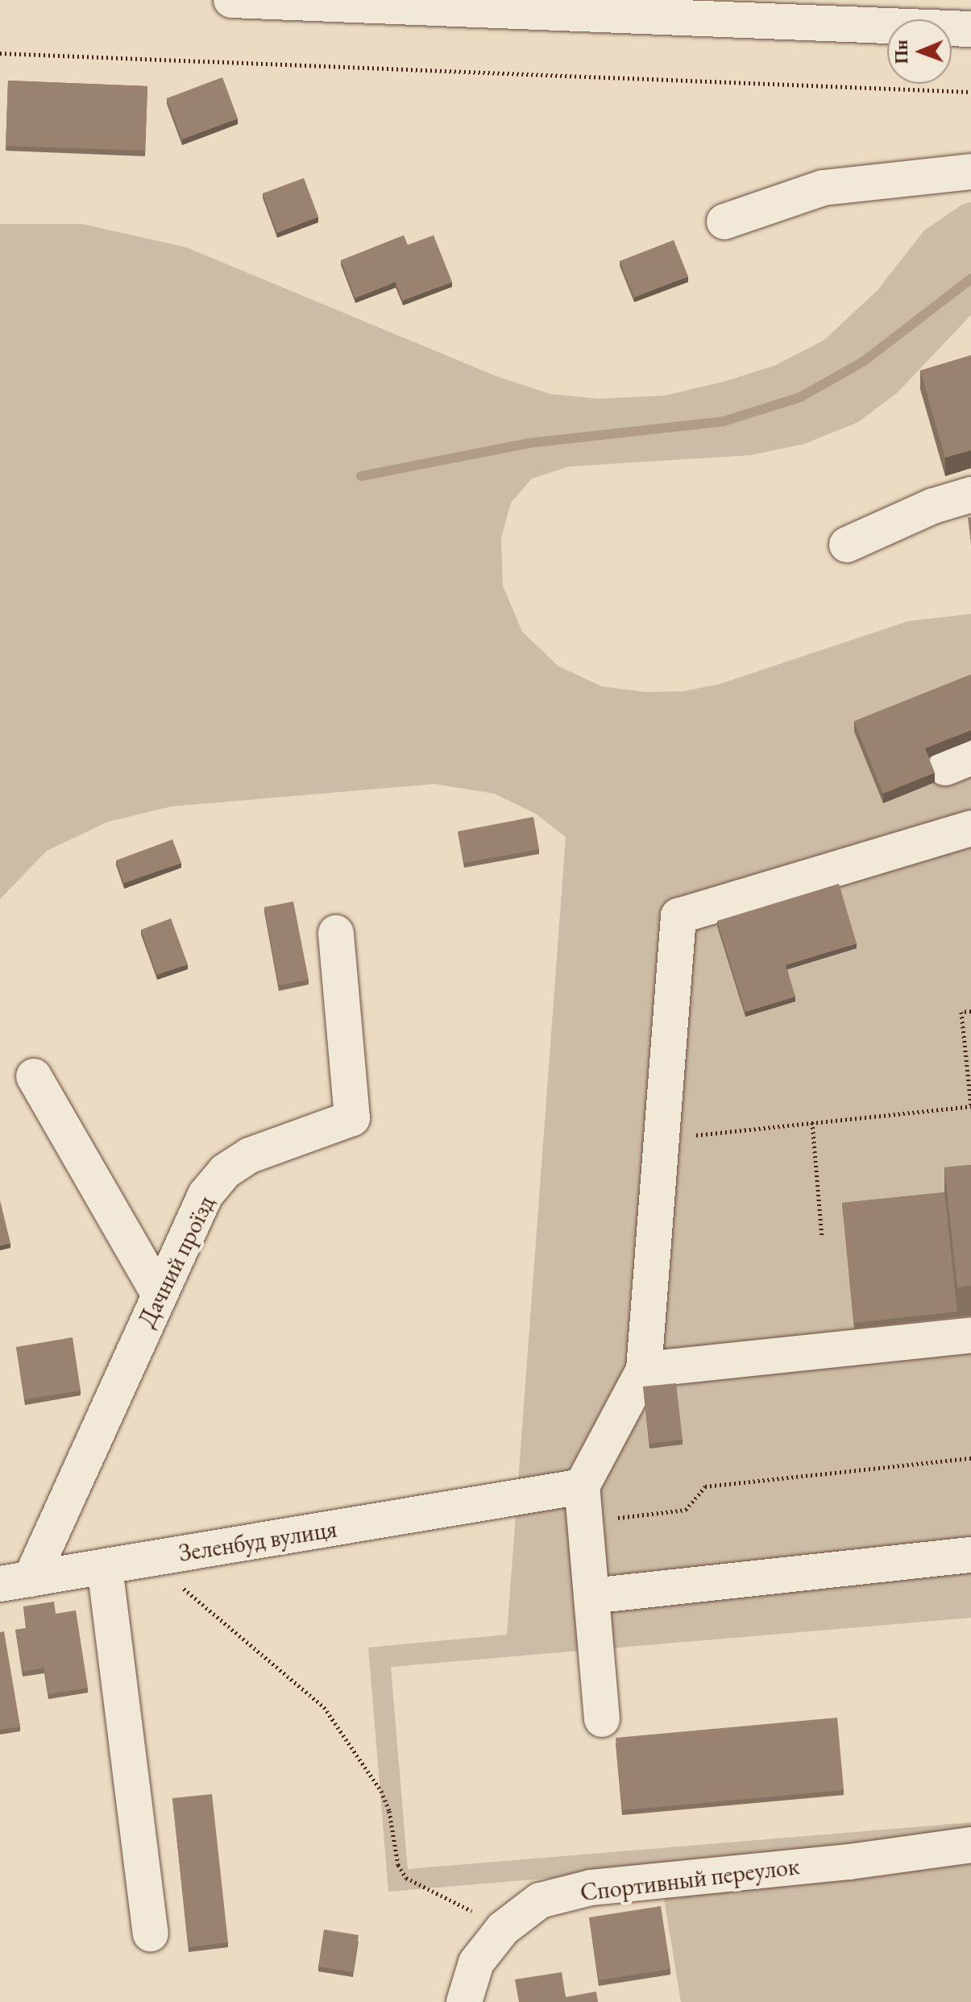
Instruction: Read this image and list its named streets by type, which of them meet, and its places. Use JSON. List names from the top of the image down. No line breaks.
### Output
{"streets":{"street":["Дачний проїзд","Зеленбуд вулиця","Спортивный переулок"]},"crossings":[["Дачний проїзд","Зеленбуд вулиця"]],"north":"left"}
